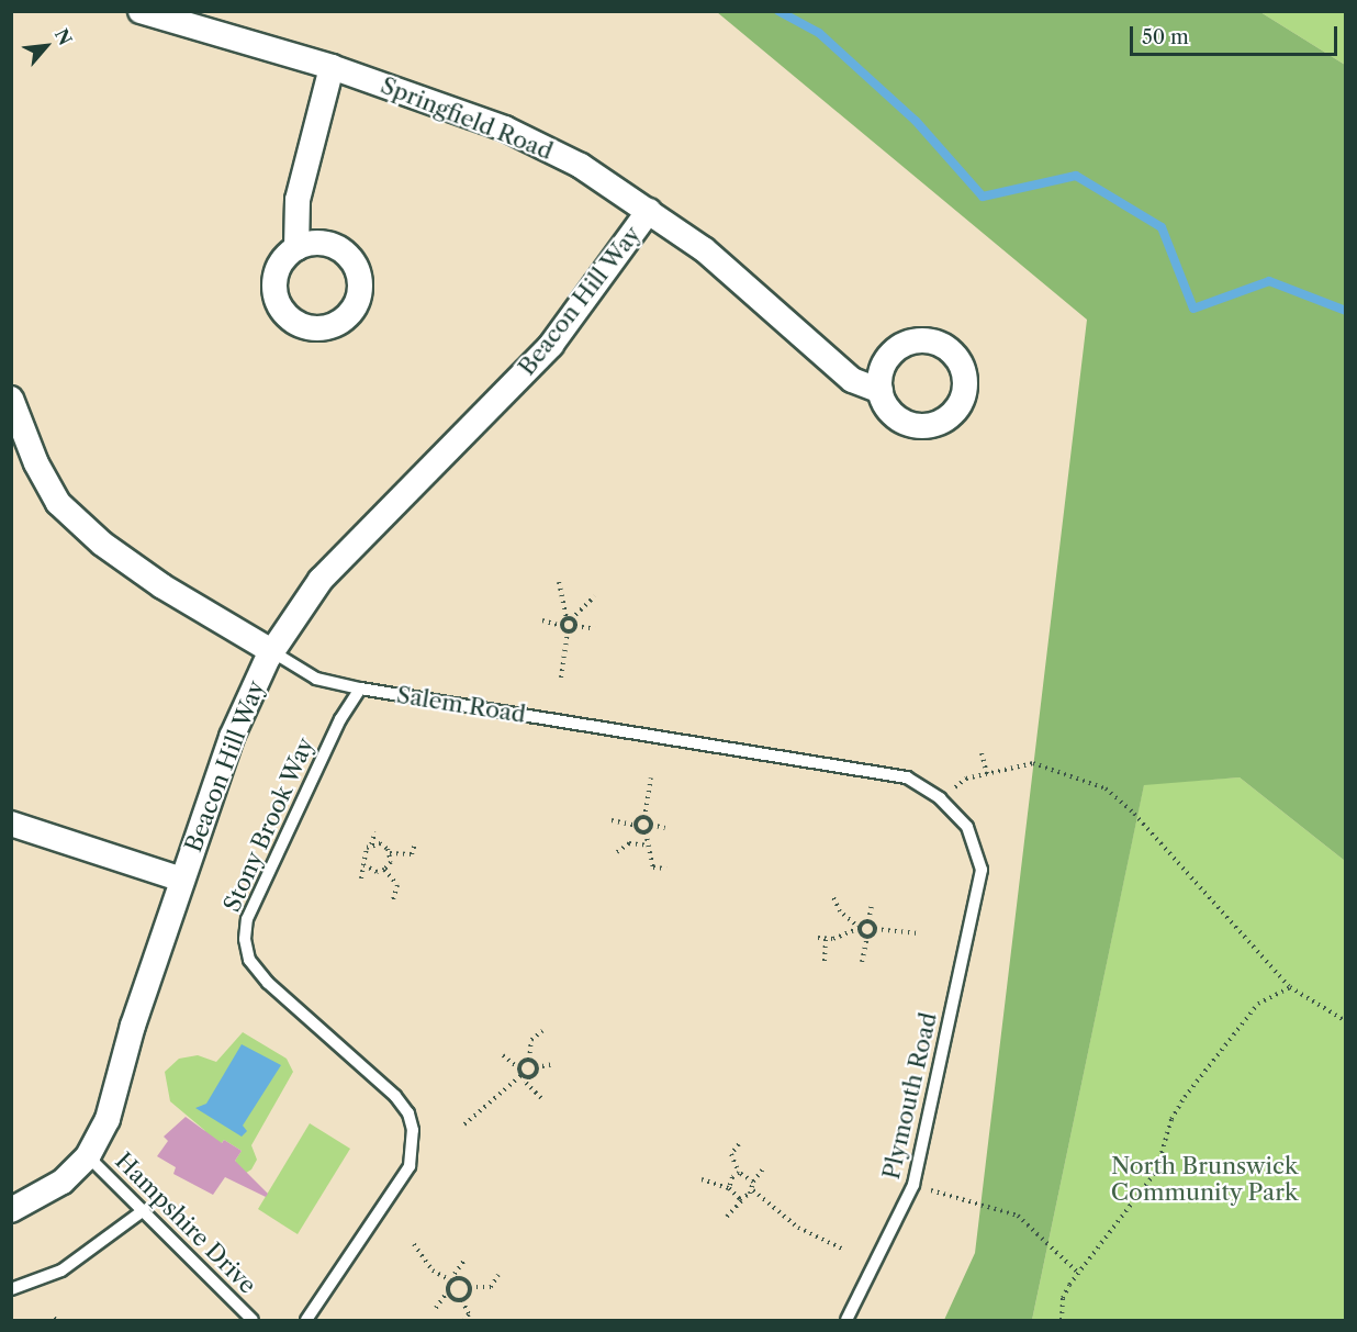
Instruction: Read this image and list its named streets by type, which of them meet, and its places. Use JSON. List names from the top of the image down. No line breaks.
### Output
{"streets":{"street":["Springfield Road","Beacon Hill Way","Salem Road"],"lane":["Stony Brook Way","Plymouth Road","Hampshire Drive"]},"crossings":[["Springfield Road","Beacon Hill Way"],["Beacon Hill Way","Salem Road"],["Beacon Hill Way","Hampshire Drive"],["Salem Road","Stony Brook Way"],["Salem Road","Plymouth Road"]],"parks":["North Brunswick Community Park"],"scale_bar":"50 m","north":"top right"}
